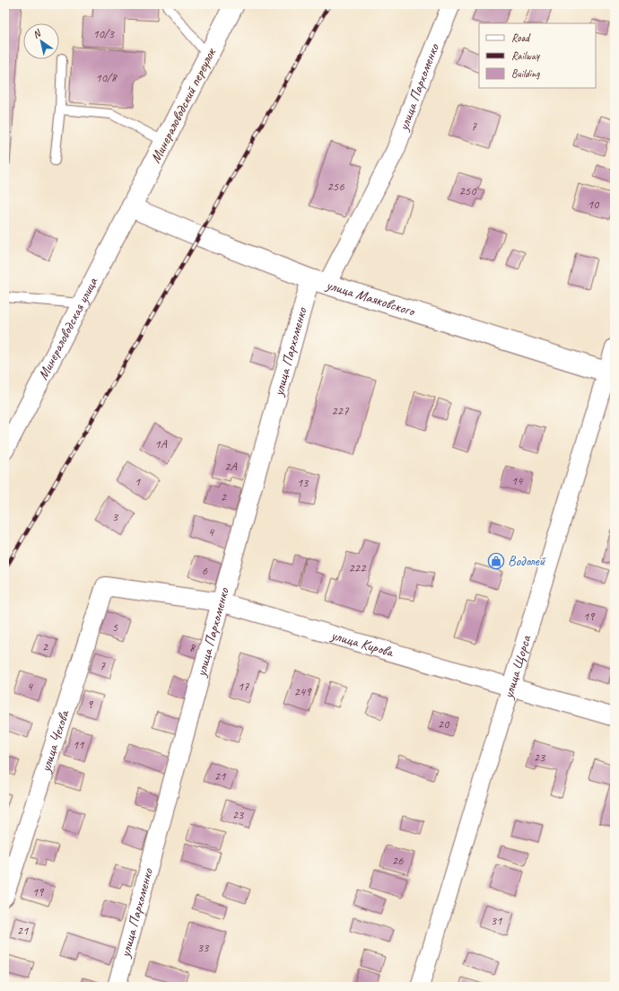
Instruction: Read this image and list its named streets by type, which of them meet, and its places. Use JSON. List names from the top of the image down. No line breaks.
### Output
{"streets":{"street":["улица Пархоменко","Минераловодский переулок","улица Маяковского","Минераловодская улица","улица Кирова","улица Щорса","улица Чехова"]},"crossings":[["улица Пархоменко","улица Маяковского"],["улица Пархоменко","улица Кирова"],["Минераловодский переулок","улица Маяковского"],["Минераловодский переулок","Минераловодская улица"],["улица Маяковского","Минераловодская улица"],["улица Маяковского","улица Щорса"],["улица Кирова","улица Щорса"],["улица Кирова","улица Чехова"]],"places":{"shop":["Водолей"]},"house_numbers":["10/3","10/8","7","256","250","10","227","1А","2А","14","1","13","2","3","4","222","6","19","5","2","8","7","4","17","249","9","20","11","23","21","23","26","19","31","21","33"],"legend":["Road","Railway","Building"],"north":"top left"}
